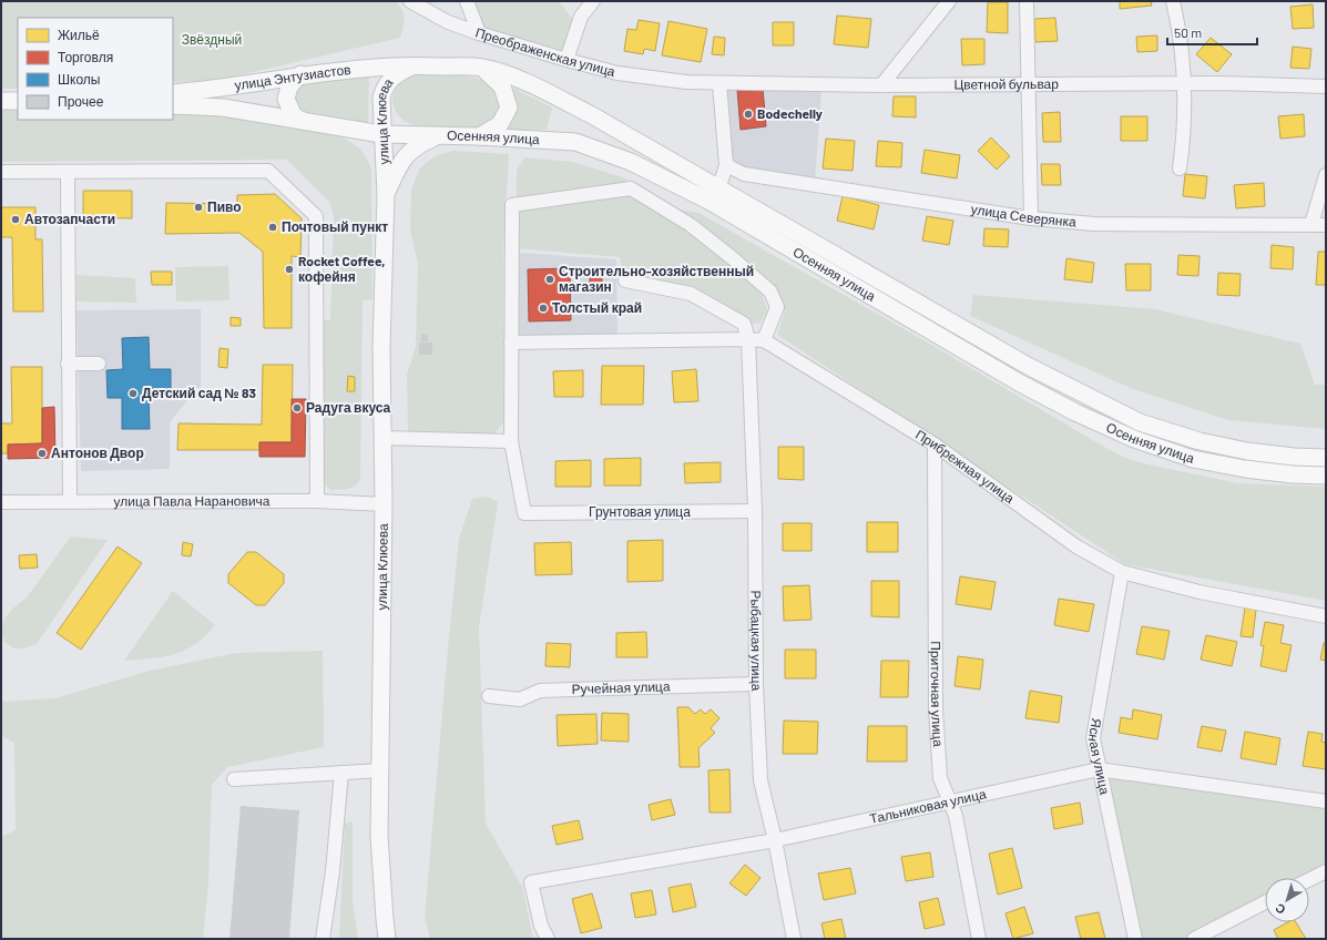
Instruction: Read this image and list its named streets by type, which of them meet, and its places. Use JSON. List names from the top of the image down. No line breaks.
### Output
{"streets":{"main road":["улица Энтузиастов","улица Клюева","Осенняя улица"],"street":["Преображенская улица","Цветной бульвар","улица Северянка","Прибрежная улица","улица Павла Нарановича","Грунтовая улица","Рыбацкая улица","Ручейная улица","Приточная улица","Ясная улица","Тальниковая улица"]},"crossings":[["Преображенская улица","Цветной бульвар"],["улица Энтузиастов","улица Клюева"],["улица Энтузиастов","Осенняя улица"],["улица Клюева","Осенняя улица"],["улица Клюева","улица Павла Нарановича"],["Прибрежная улица","Рыбацкая улица"],["Прибрежная улица","Приточная улица"],["Прибрежная улица","Ясная улица"],["Грунтовая улица","Рыбацкая улица"],["Рыбацкая улица","Ручейная улица"],["Рыбацкая улица","Тальниковая улица"],["Приточная улица","Тальниковая улица"],["Ясная улица","Тальниковая улица"]],"parks":["Звёздный"],"places":["Bodechelly","Пиво","Автозапчасти","Почтовый пункт","Rocket Coffee, кофейня","Строительно-хозяйственный магазин","Толстый край","Детский сад № 83","Радуга вкуса","Антонов Двор"],"legend":["Жильё","Торговля","Школы","Прочее"],"scale_bar":"50 m","north":"bottom left"}
